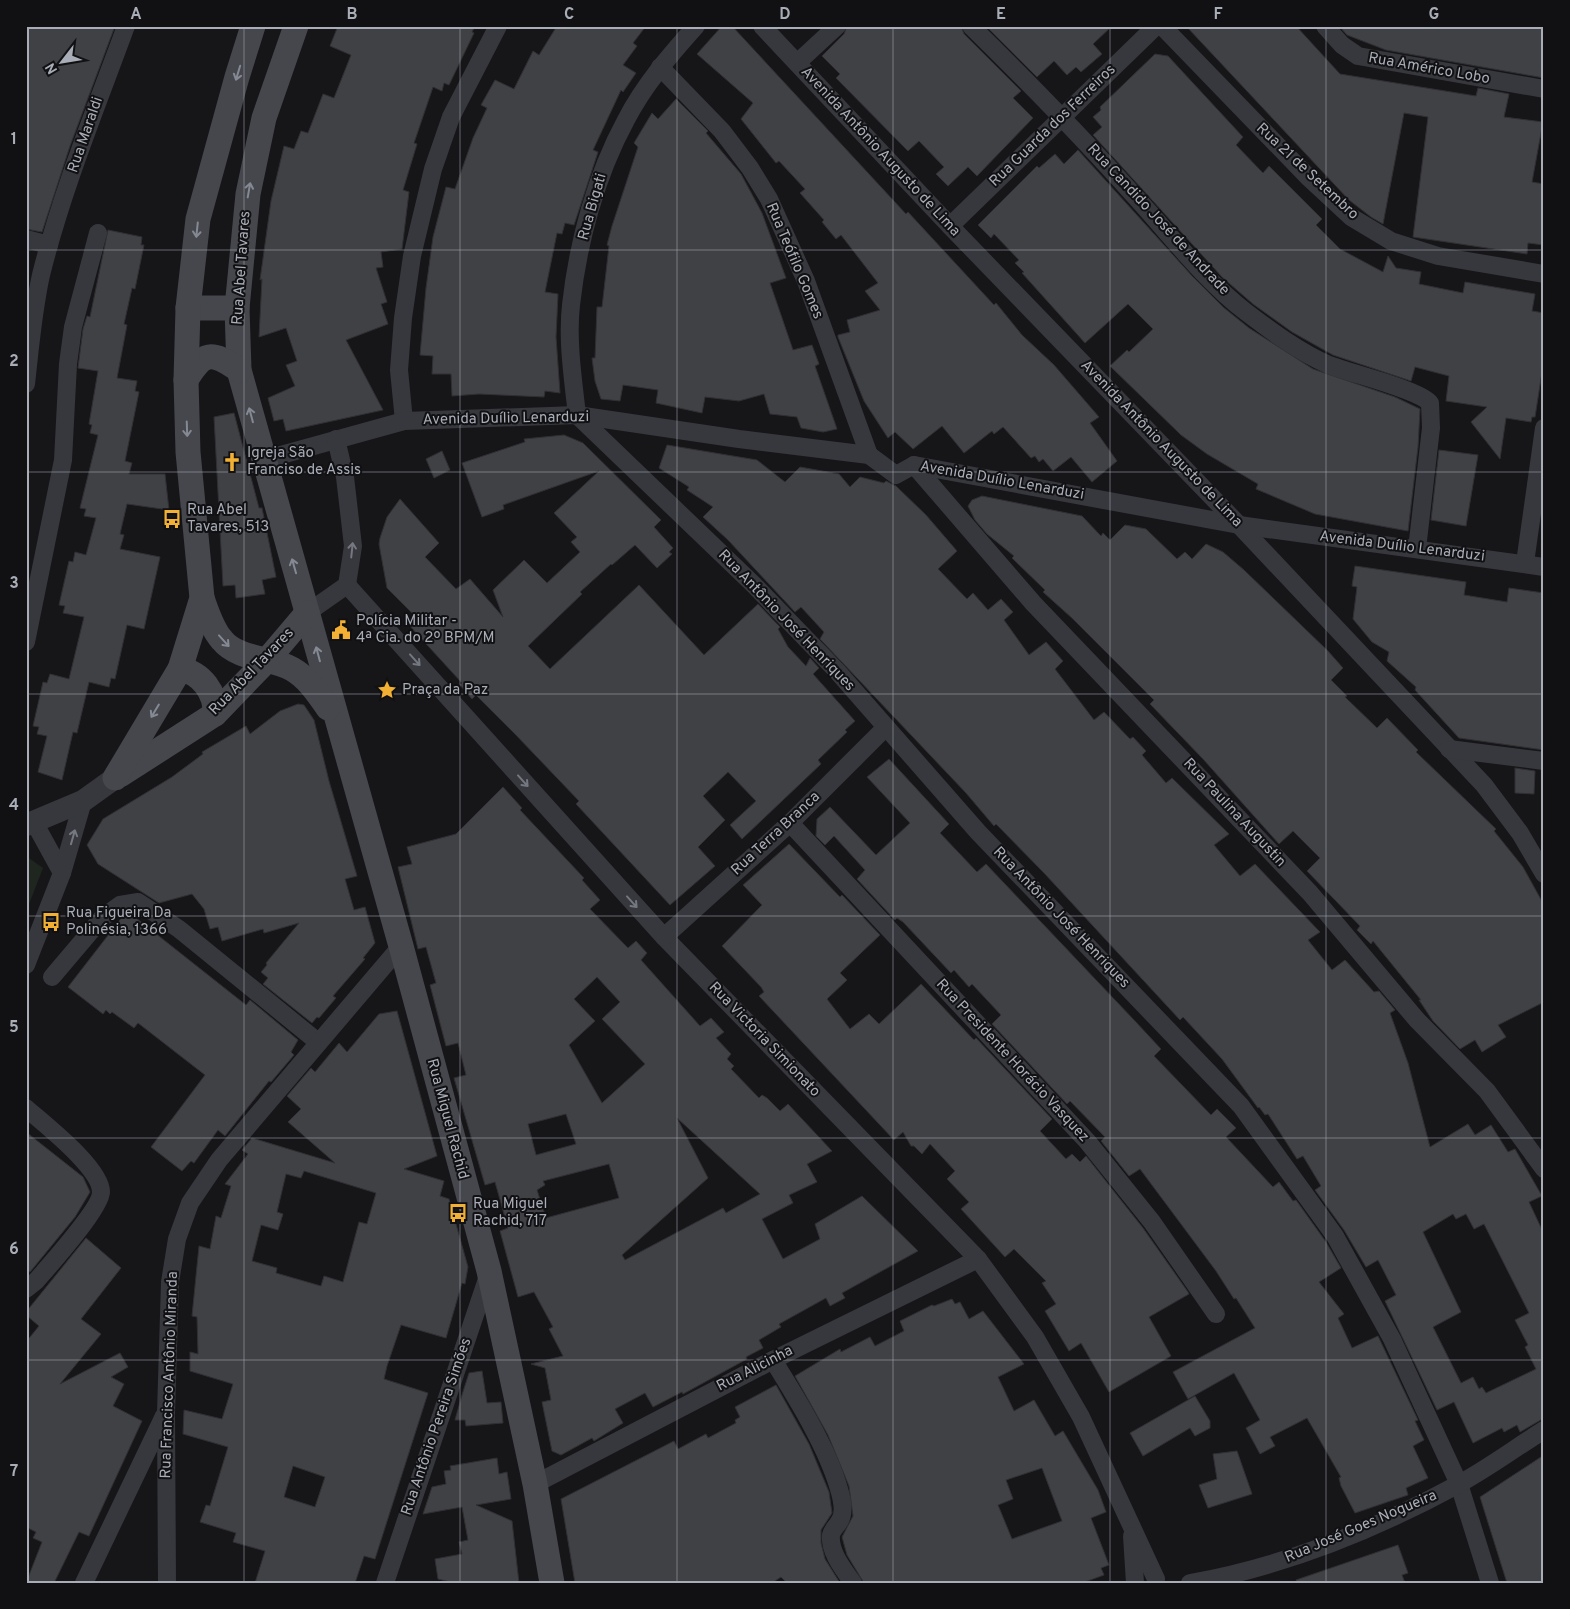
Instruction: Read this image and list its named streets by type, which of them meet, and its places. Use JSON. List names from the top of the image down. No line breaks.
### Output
{"streets":{"main road":["Rua Abel Tavares","Rua Miguel Rachid"],"street":["Rua Américo Lobo","Rua Guarda dos Ferreiros","Rua Maraldi","Avenida Antônio Augusto de Lima","Rua 21 de Setembro","Rua Bigati","Rua Candido José de Andrade","Rua Teófilo Gomes","Avenida Duílio Lenarduzi","Rua Antônio José Henriques","Rua Paulina Augustin","Rua Terra Branca","Rua Victoria Simionato","Rua Presidente Horácio Vasquez","Rua Alicinha","Rua Francisco Antônio Miranda","Rua Antônio Pereira Simões","Rua José Goes Nogueira"]},"crossings":[["Rua Guarda dos Ferreiros","Avenida Antônio Augusto de Lima"],["Rua Guarda dos Ferreiros","Rua Candido José de Andrade"],["Avenida Antônio Augusto de Lima","Avenida Duílio Lenarduzi"],["Rua Bigati","Rua Teófilo Gomes"],["Rua Bigati","Avenida Duílio Lenarduzi"],["Rua Bigati","Rua Antônio José Henriques"],["Rua Candido José de Andrade","Avenida Duílio Lenarduzi"],["Rua Teófilo Gomes","Avenida Duílio Lenarduzi"],["Rua Abel Tavares","Avenida Duílio Lenarduzi"],["Rua Abel Tavares","Rua Miguel Rachid"],["Avenida Duílio Lenarduzi","Rua Antônio José Henriques"],["Avenida Duílio Lenarduzi","Rua Paulina Augustin"],["Rua Antônio José Henriques","Rua Terra Branca"],["Rua Antônio José Henriques","Rua José Goes Nogueira"],["Rua Terra Branca","Rua Victoria Simionato"],["Rua Terra Branca","Rua Presidente Horácio Vasquez"],["Rua Victoria Simionato","Rua Alicinha"],["Rua Miguel Rachid","Rua Alicinha"],["Rua Miguel Rachid","Rua Francisco Antônio Miranda"],["Rua Miguel Rachid","Rua Antônio Pereira Simões"]],"one_way":["Rua Victoria Simionato"],"places":{"church":["Igreja São Franciso de Assis"],"bus stop":["Rua Abel Tavares, 513","Rua Figueira Da Polinésia, 1366","Rua Miguel Rachid, 717"],"public building":["Polícia Militar - 4ª Cia. do 2º BPM/M"],"place":["Praça da Paz"]},"north":"bottom left","grid":{"columns":["A","B","C","D","E","F","G"],"rows":["1","2","3","4","5","6","7"]}}
